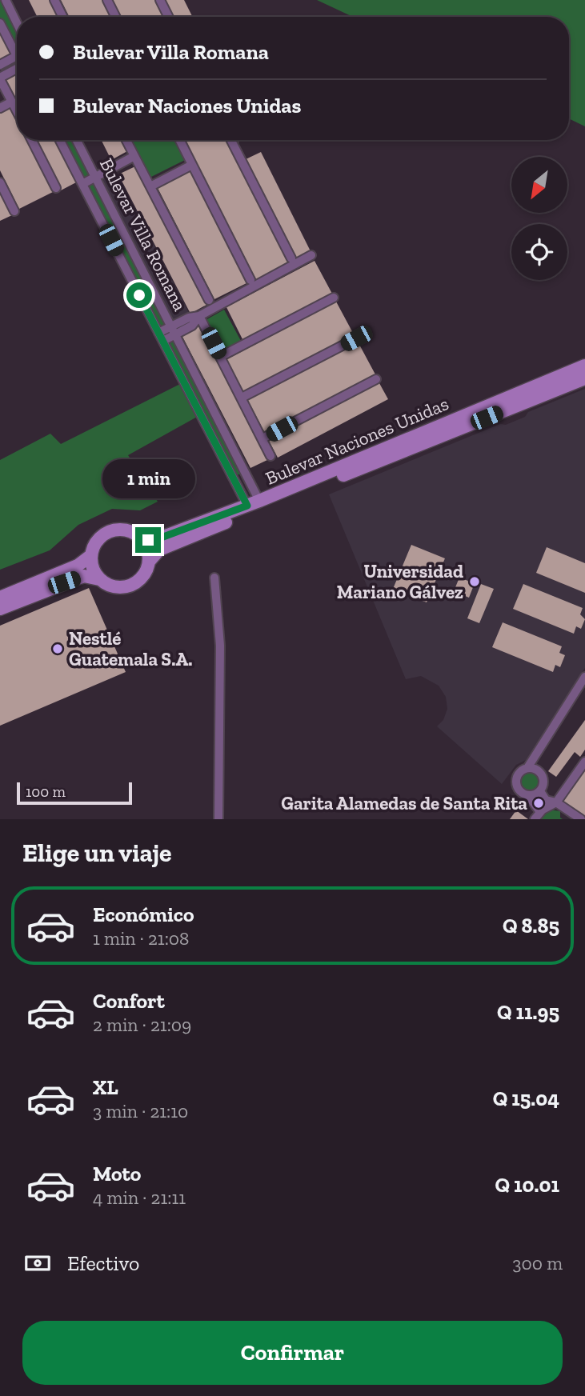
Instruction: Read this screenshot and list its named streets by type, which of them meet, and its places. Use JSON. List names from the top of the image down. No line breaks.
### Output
{"streets":{"main road":["Bulevar Naciones Unidas"],"street":["Bulevar Villa Romana"]},"crossings":[["Bulevar Villa Romana","Bulevar Naciones Unidas"]],"places":["Universidad Mariano Gálvez","Nestlé Guatemala S.A.","Garita Alamedas de Santa Rita"],"scale_bar":"100 m","north":"bottom left","page":{"banner":["Bulevar Villa Romana","Bulevar Naciones Unidas"],"bubble":"1 min","scale":"100 m","heading":"Elige un viaje","list":[{"name":"Económico","note":"1 min · 21:08","value":"Q 8.85"},{"name":"Confort","note":"2 min · 21:09","value":"Q 11.95"},{"name":"XL","note":"3 min · 21:10","value":"Q 15.04"},{"name":"Moto","note":"4 min · 21:11","value":"Q 10.01"}],"pay":["Efectivo","300 m"],"buttons":"Confirmar"}}
